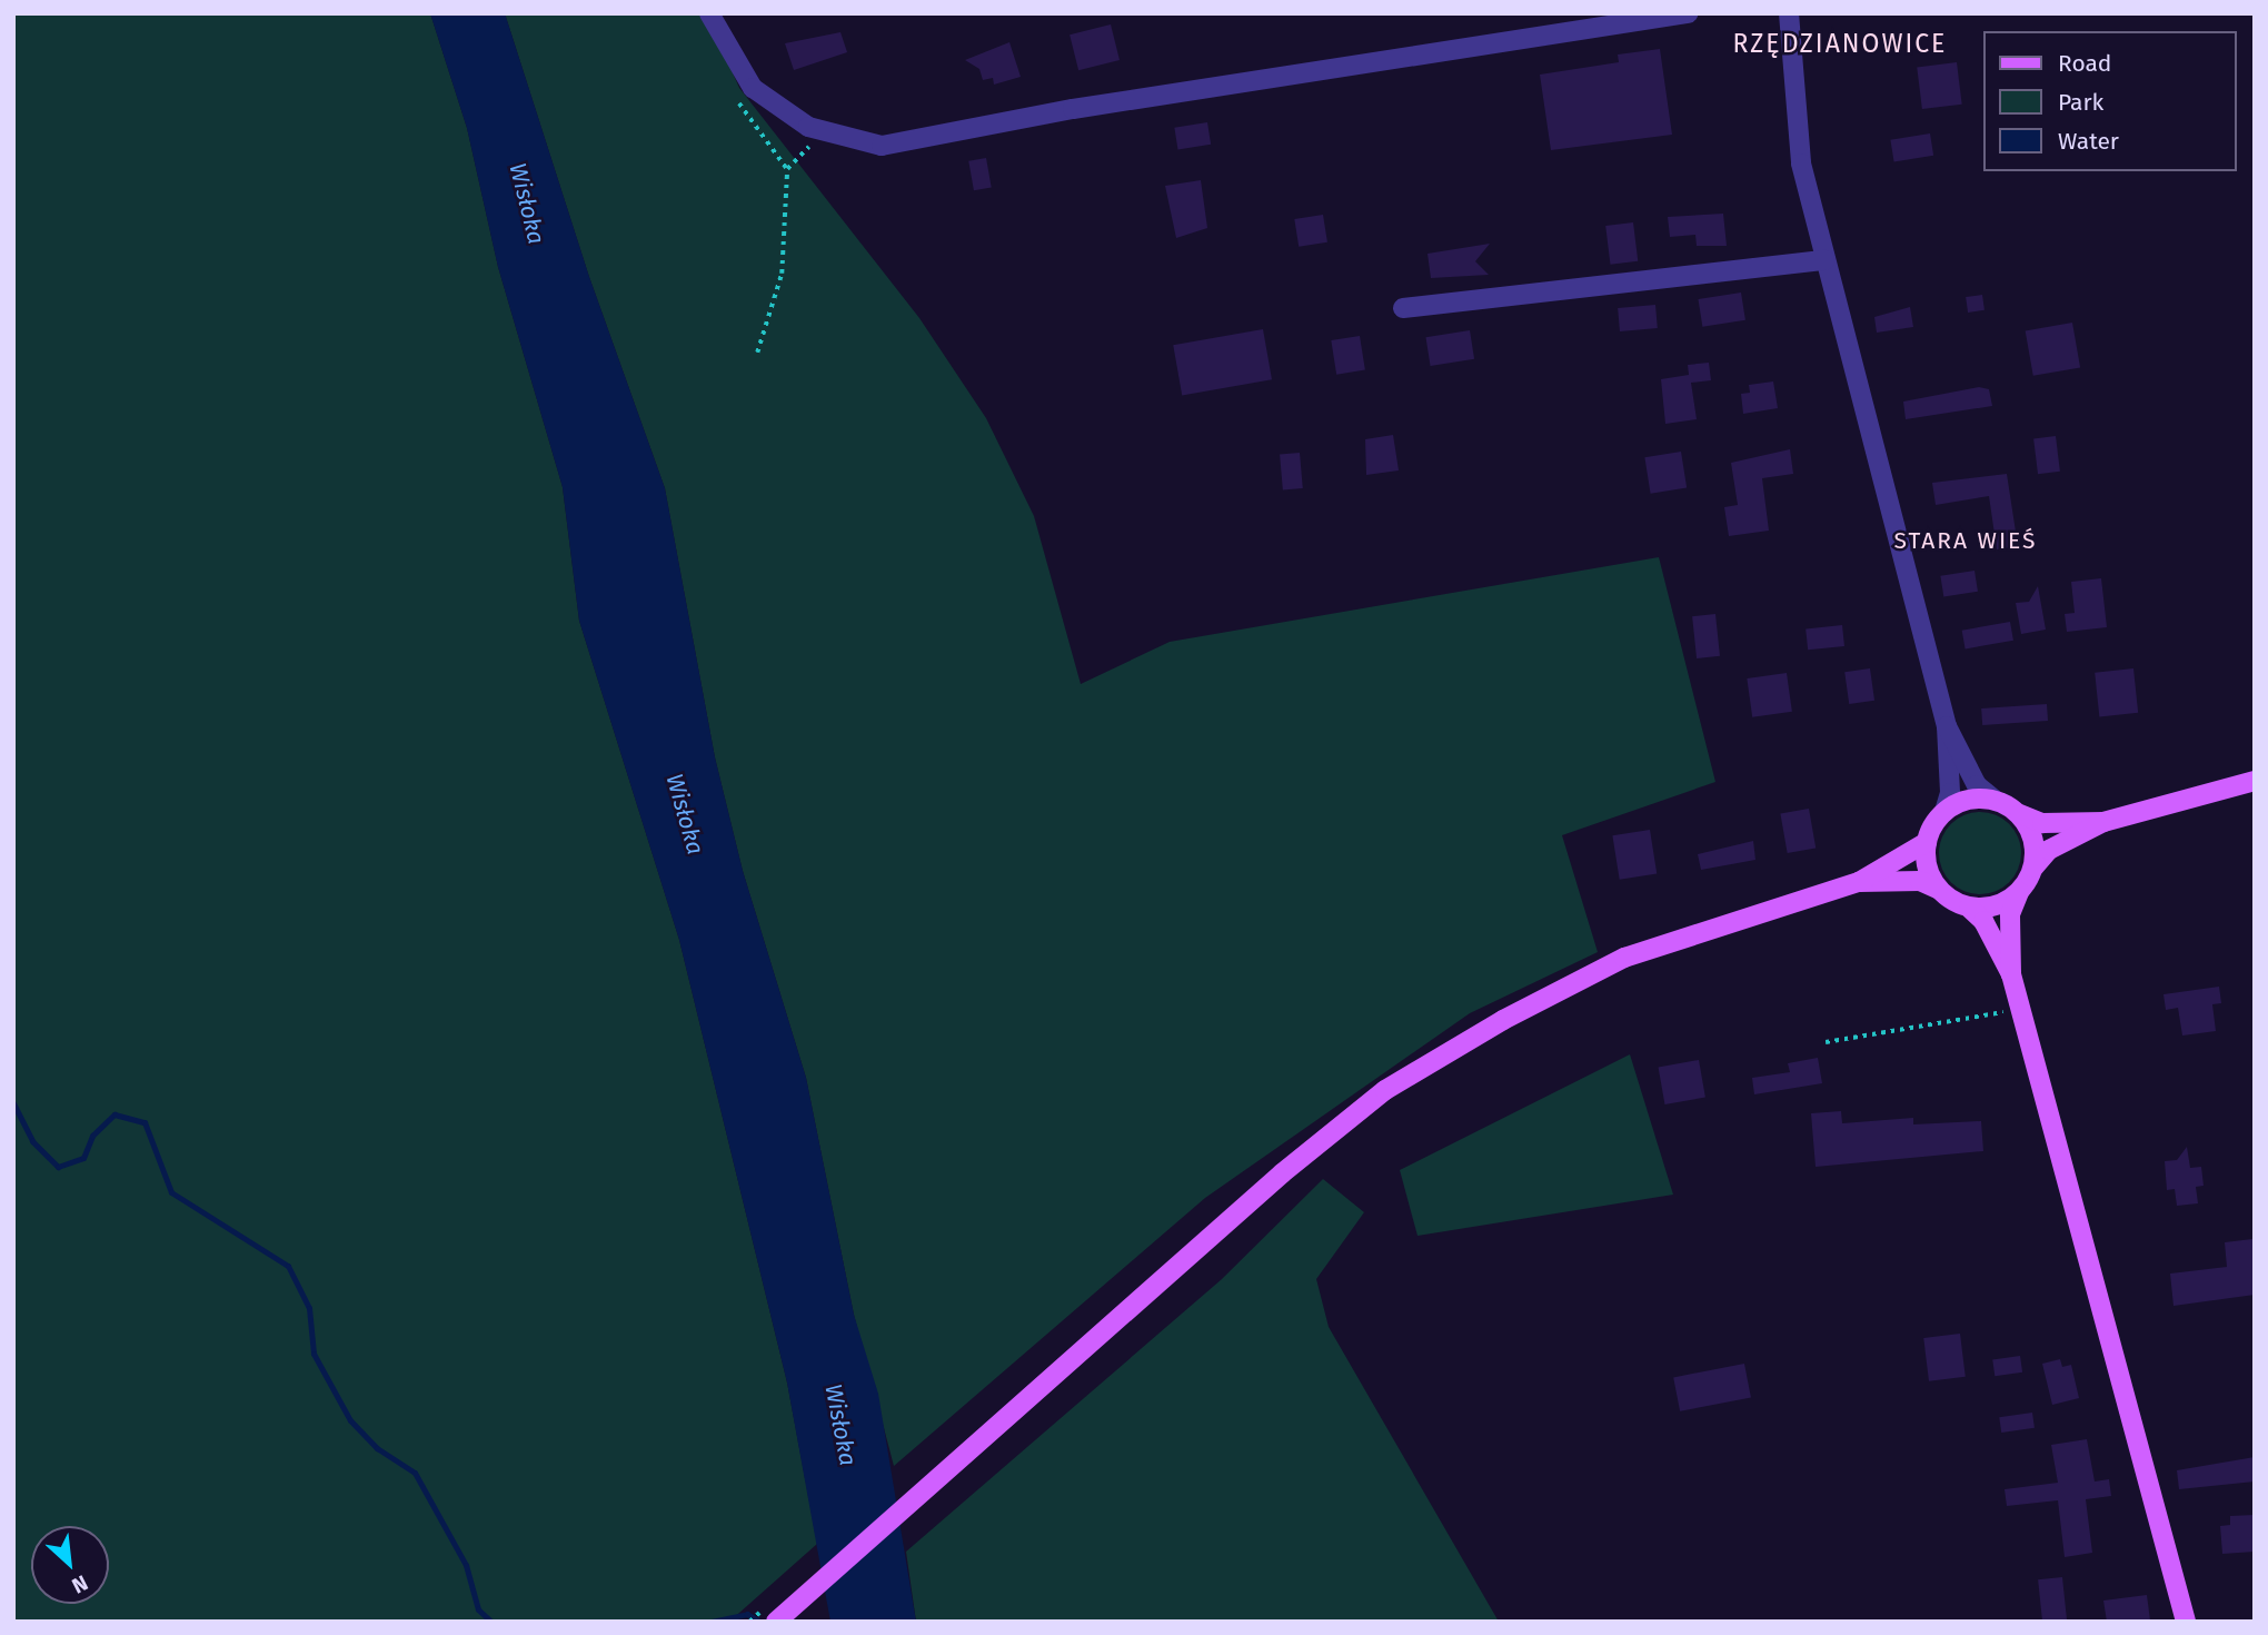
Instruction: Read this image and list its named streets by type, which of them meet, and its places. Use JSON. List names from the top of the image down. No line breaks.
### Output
{"districts":["RZĘDZIANOWICE","STARA WIEŚ"],"water":["Wisłoka"],"legend":["Road","Park","Water"],"north":"bottom right"}
